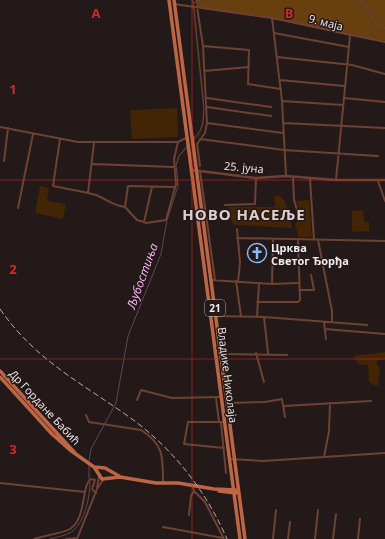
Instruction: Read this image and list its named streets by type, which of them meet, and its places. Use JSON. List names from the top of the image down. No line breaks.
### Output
{"streets":{"main road":["21","Владике Николаја","Др Гордане Бабић"],"street":["9. маја","25. јуна"]},"crossings":[["9. маја","Владике Николаја"],["25. јуна","Владике Николаја"]],"districts":["НОВО НАСЕЉЕ"],"water":["Љубостиња"],"places":{"church":["Црква Светог Ђорђа"]},"grid":{"columns":["A","B"],"rows":["1","2","3"]}}
